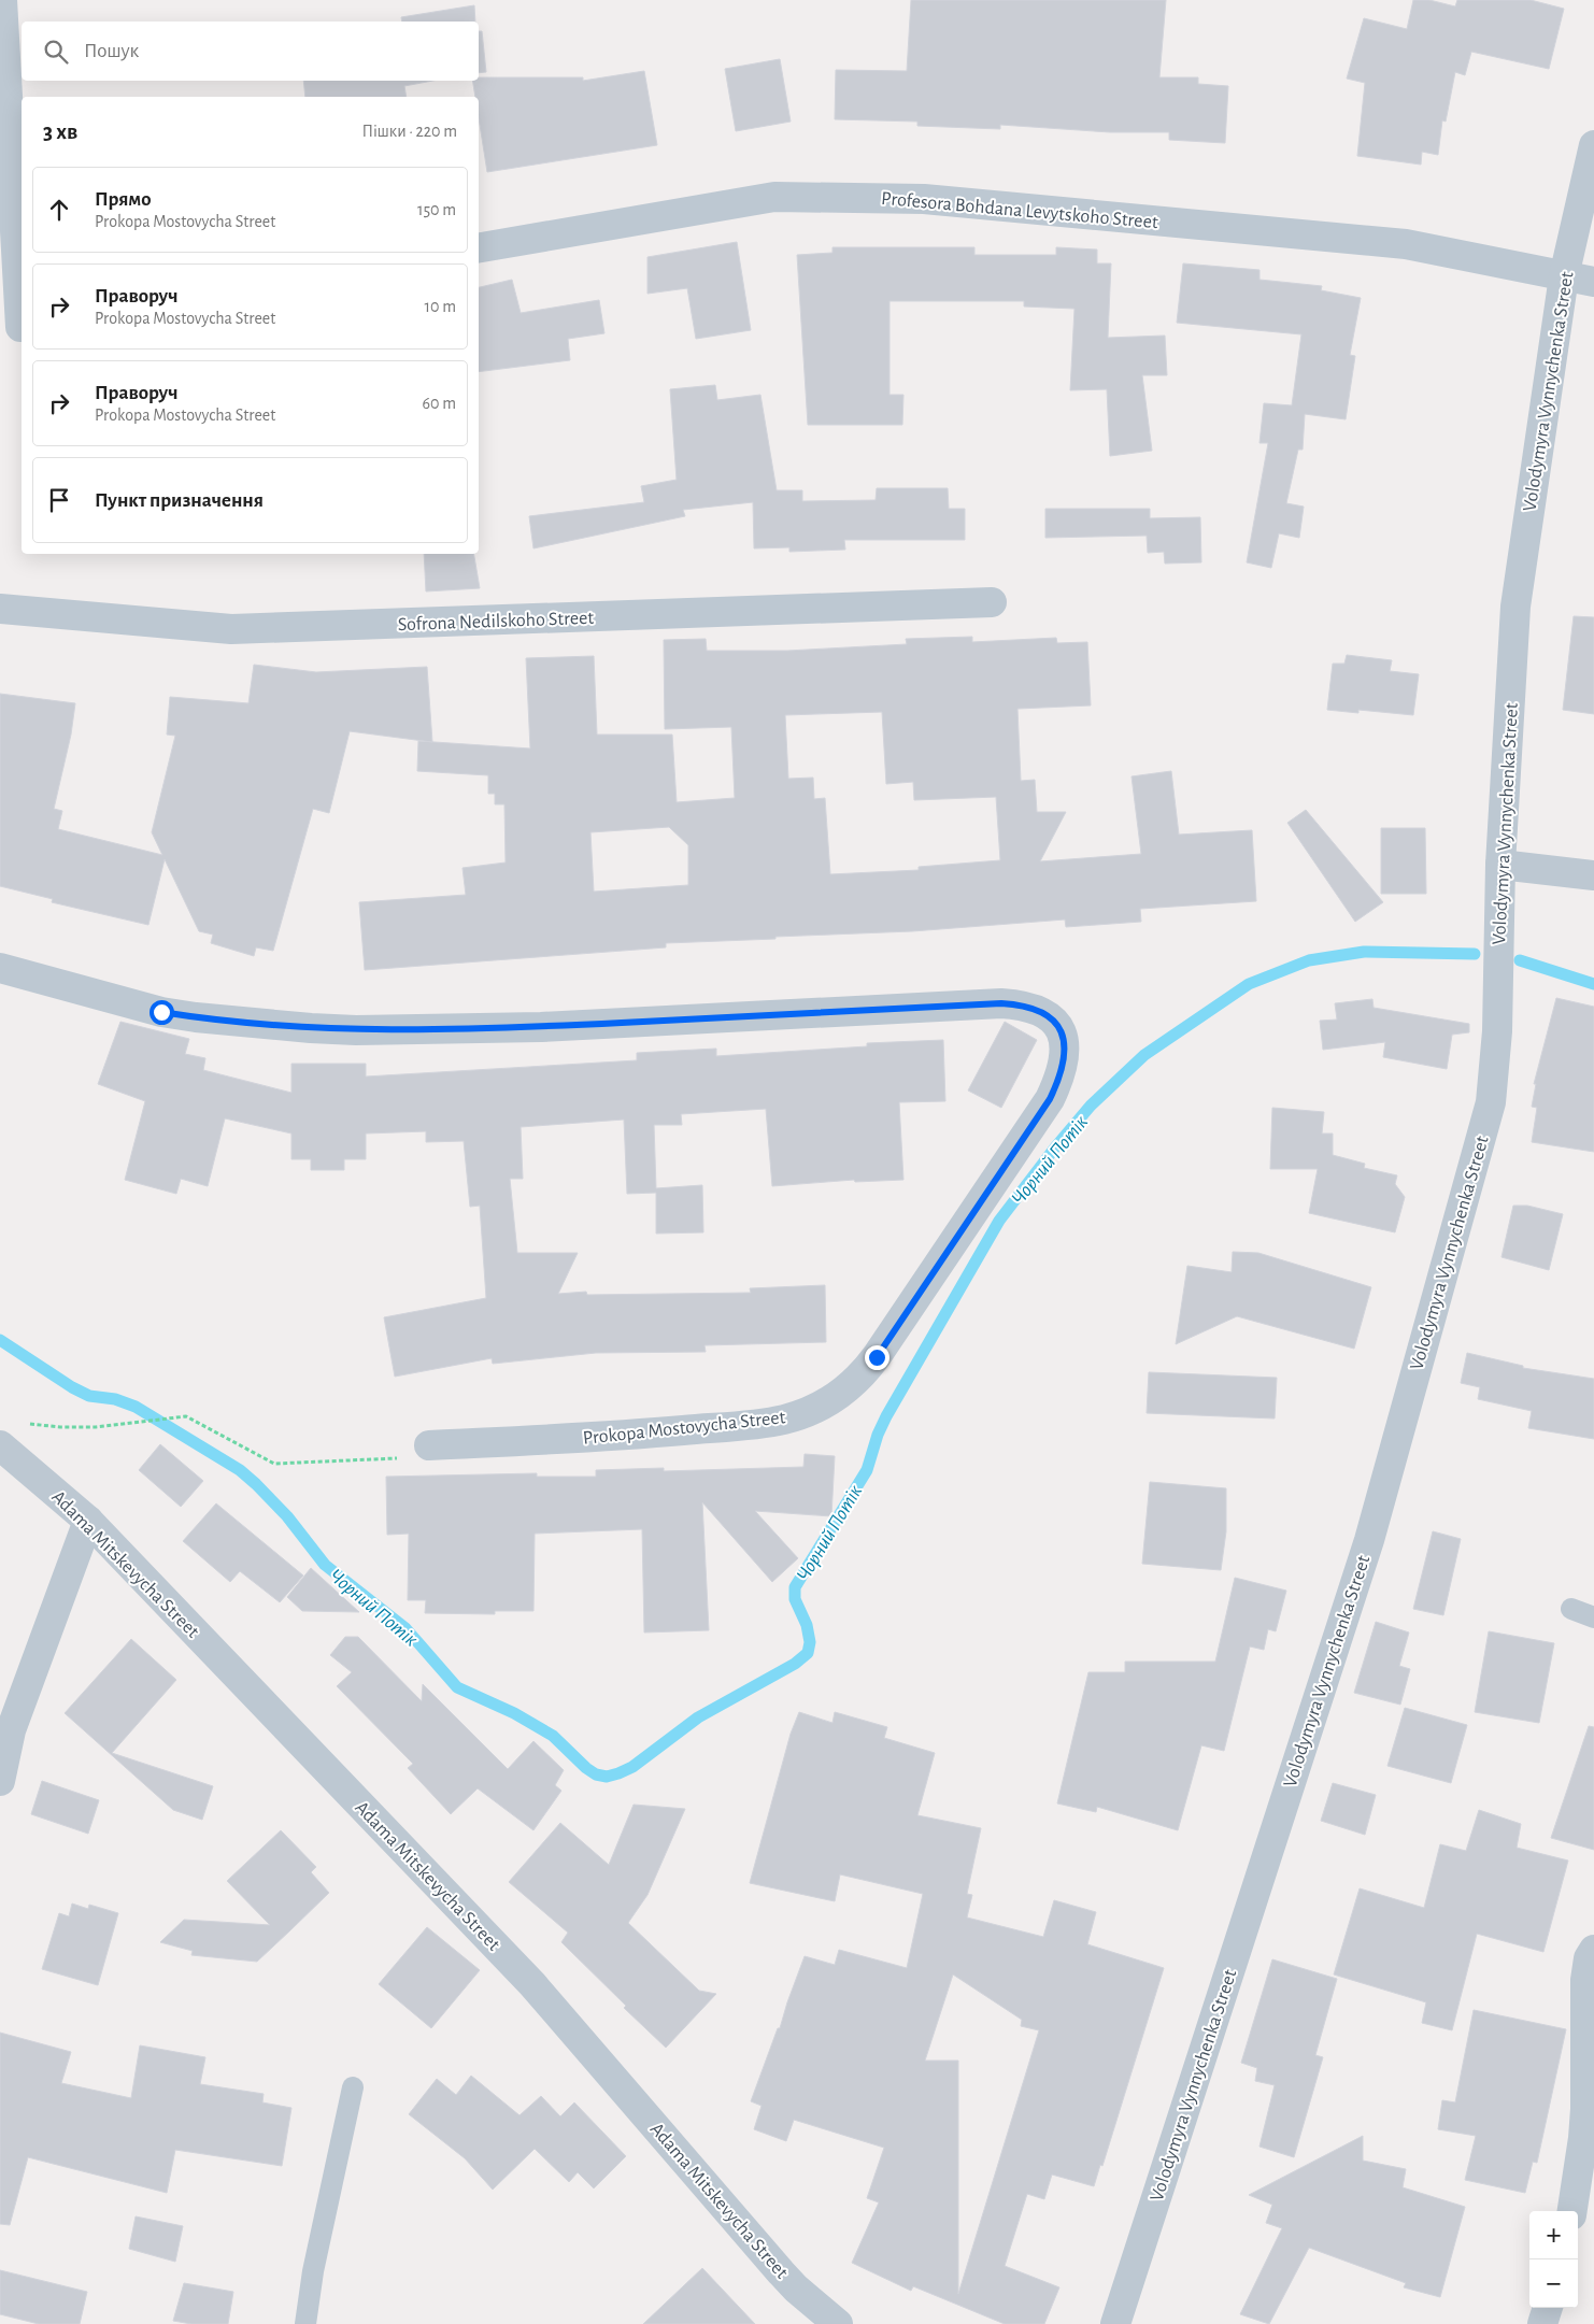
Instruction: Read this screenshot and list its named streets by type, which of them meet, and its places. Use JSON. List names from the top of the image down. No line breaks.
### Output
{"streets":{"street":["Profesora Bohdana Levytskoho Street","Volodymyra Vynnychenka Street","Sofrona Nedilskoho Street","Prokopa Mostovycha Street","Adama Mitskevycha Street"]},"crossings":[["Profesora Bohdana Levytskoho Street","Volodymyra Vynnychenka Street"]],"water":["Чорний Потік"],"page":{"search":"Пошук","heading":["3 хв","Пішки · 220 m"],"list":[["Прямо","Prokopa Mostovycha Street","150 m"],["Праворуч","Prokopa Mostovycha Street","10 m"],["Праворуч","Prokopa Mostovycha Street","60 m"],"Пункт призначення"],"map_buttons":["+","−"]}}
